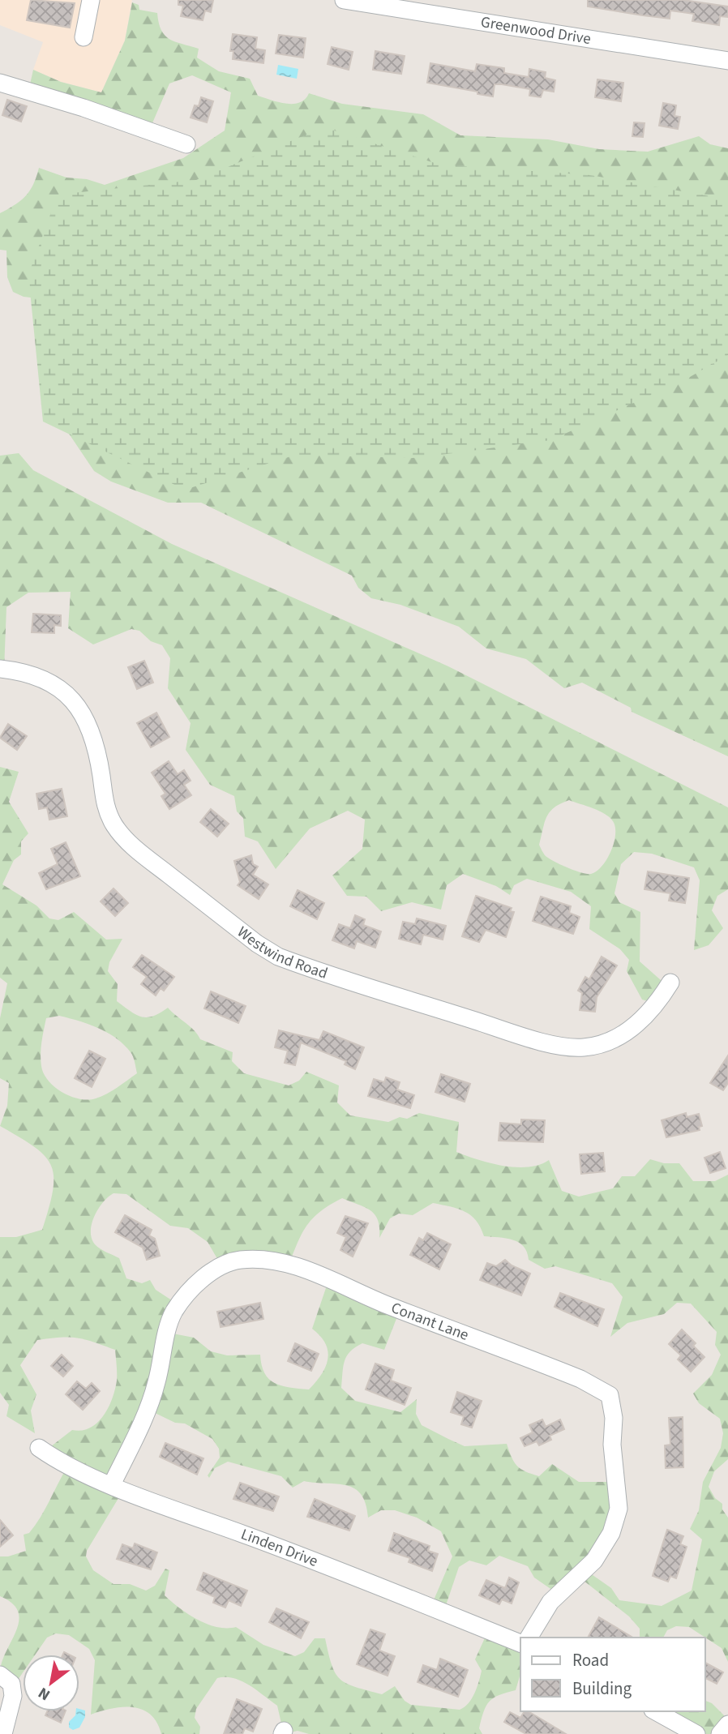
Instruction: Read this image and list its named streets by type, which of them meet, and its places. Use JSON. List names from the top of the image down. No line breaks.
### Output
{"streets":{"street":["Greenwood Drive","Westwind Road","Conant Lane","Linden Drive"]},"crossings":[["Conant Lane","Linden Drive"]],"legend":["Road","Building"],"north":"bottom left"}
